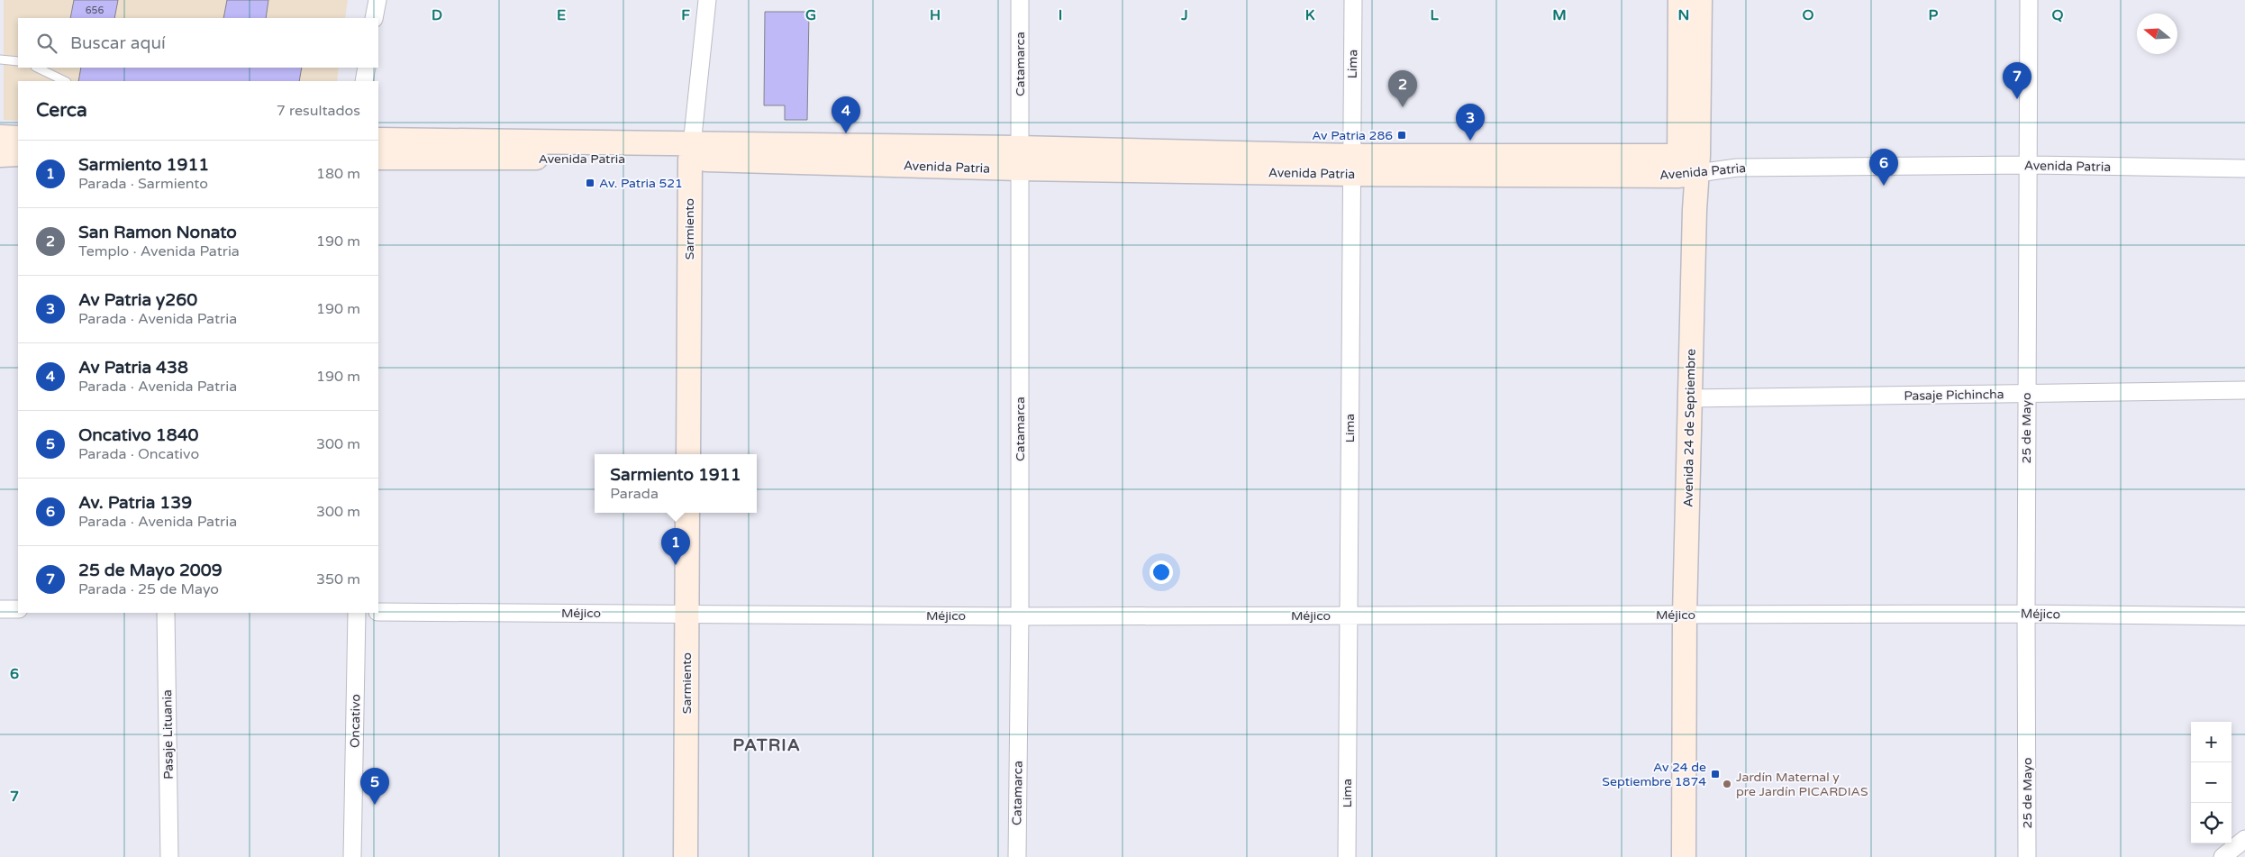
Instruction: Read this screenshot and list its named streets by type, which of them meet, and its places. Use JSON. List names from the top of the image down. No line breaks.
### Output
{"streets":{"main road":["Avenida Patria","Sarmiento","Avenida 24 de Septiembre"],"street":["Catamarca","Lima","Pasaje Pichincha","25 de Mayo","Méjico","Oncativo","Pasaje Lituania"]},"crossings":[["Catamarca","Avenida Patria"],["Catamarca","Méjico"],["Lima","Avenida Patria"],["Lima","Méjico"],["Avenida Patria","Sarmiento"],["Avenida Patria","Avenida 24 de Septiembre"],["Avenida Patria","25 de Mayo"],["Sarmiento","Méjico"],["Pasaje Pichincha","Avenida 24 de Septiembre"],["Pasaje Pichincha","25 de Mayo"],["Avenida 24 de Septiembre","Méjico"],["25 de Mayo","Méjico"]],"districts":["PATRIA"],"places":{"transit":["Av Patria 286","Av. Patria 521","Av 24 de Septiembre 1874"],"other":["Jardín Maternal y pre Jardín PICARDIAS"]},"house_numbers":["656"],"north":"left","page":{"search":"Buscar aquí","pins":["7","2","4","3","6","1","5"],"heading":["Cerca","7 resultados"],"list":[{"mark":"1","name":"Sarmiento 1911","note":"Parada · Sarmiento","value":"180 m"},{"mark":"2","name":"San Ramon Nonato","note":"Templo · Avenida Patria","value":"190 m"},{"mark":"3","name":"Av Patria y260","note":"Parada · Avenida Patria","value":"190 m"},{"mark":"4","name":"Av Patria 438","note":"Parada · Avenida Patria","value":"190 m"},{"mark":"5","name":"Oncativo 1840","note":"Parada · Oncativo","value":"300 m"},{"mark":"6","name":"Av. Patria 139","note":"Parada · Avenida Patria","value":"300 m"},{"mark":"7","name":"25 de Mayo 2009","note":"Parada · 25 de Mayo","value":"350 m"}],"popup":["Sarmiento 1911","Parada"],"map_buttons":["+","−"]},"grid":{"columns":["D","E","F","G","H","I","J","K","L","M","N","O","P","Q"],"rows":["6","7"]}}
